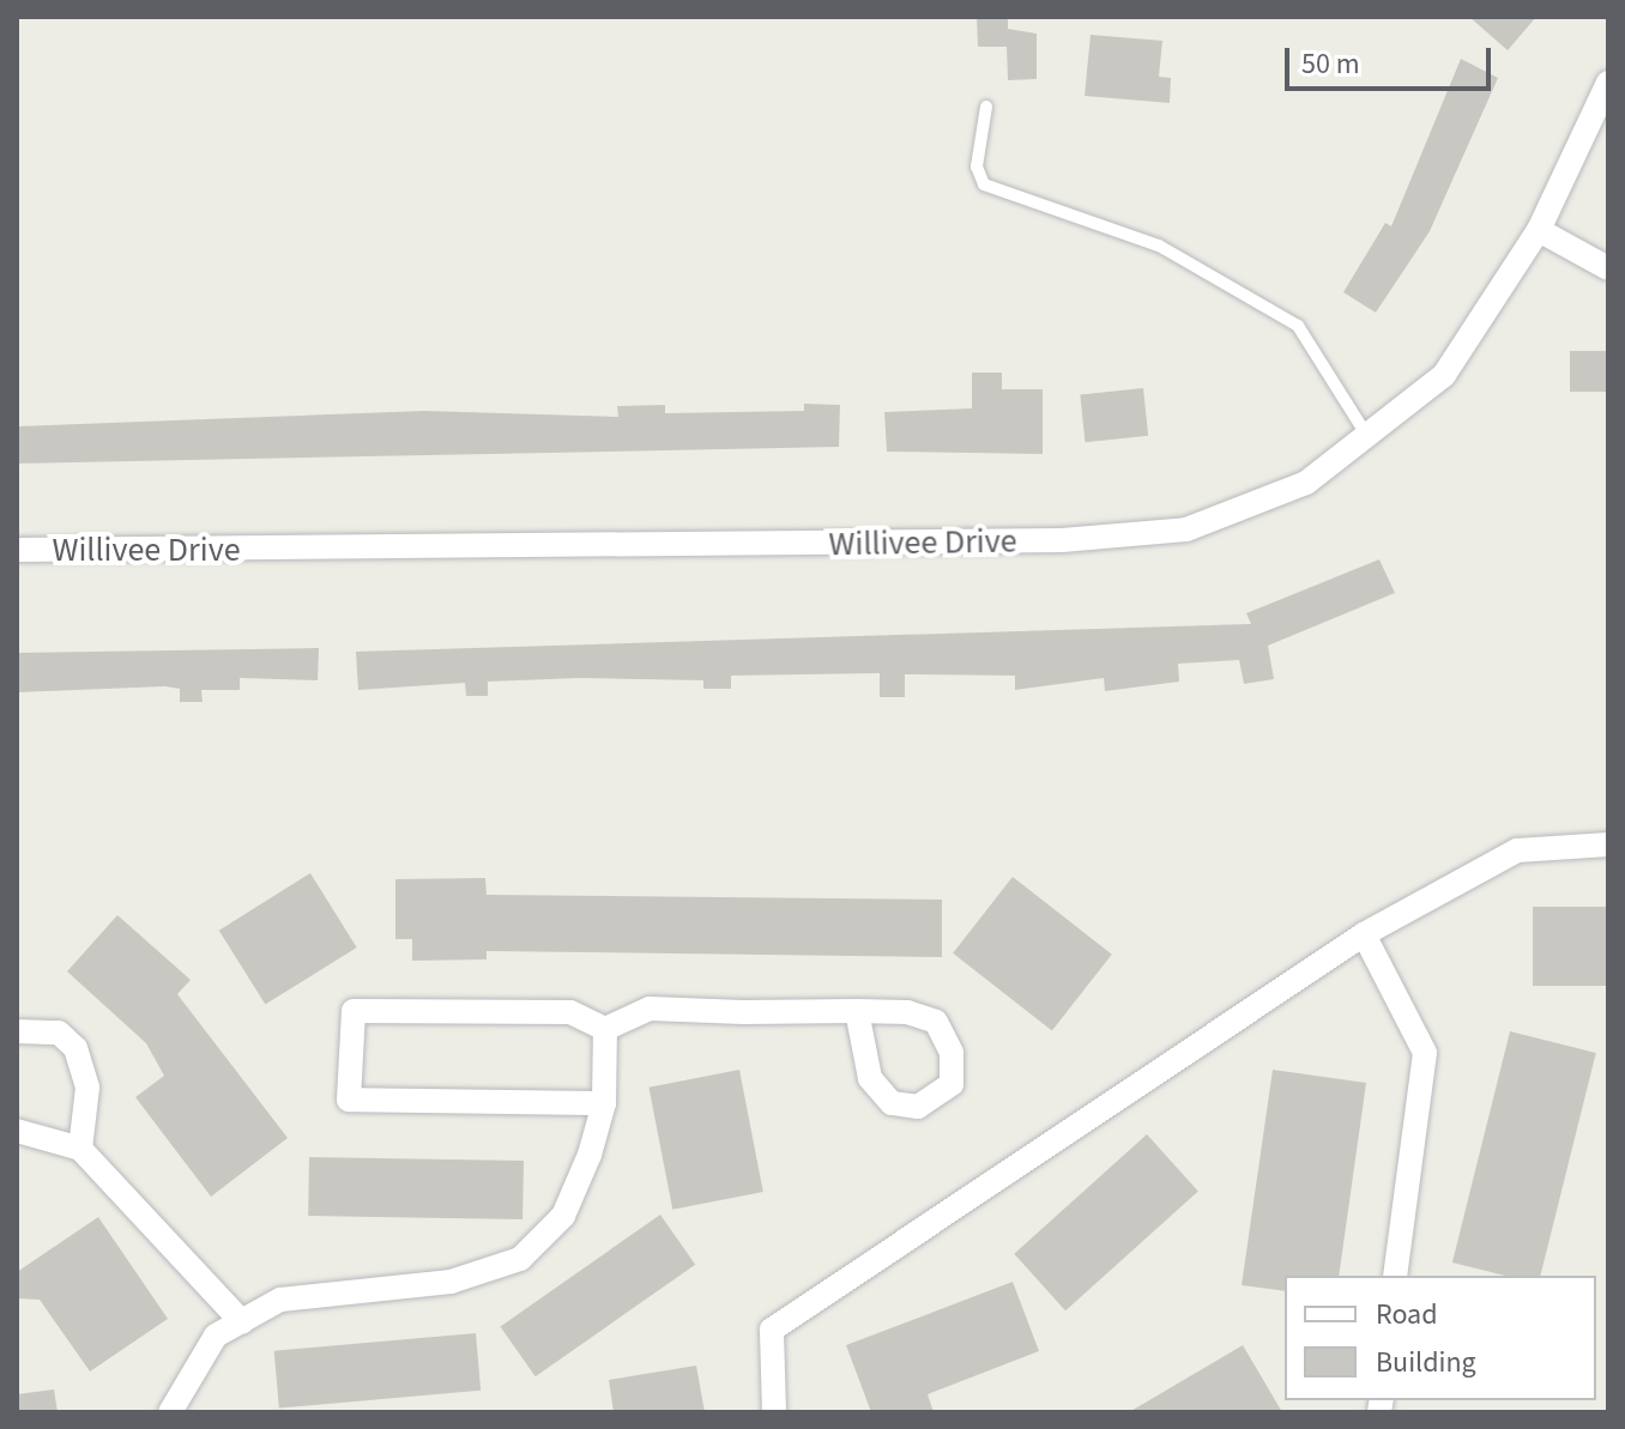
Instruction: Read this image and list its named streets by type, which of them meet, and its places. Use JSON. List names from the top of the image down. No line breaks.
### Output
{"streets":{"street":["Willivee Drive"]},"legend":["Road","Building"],"scale_bar":"50 m"}
